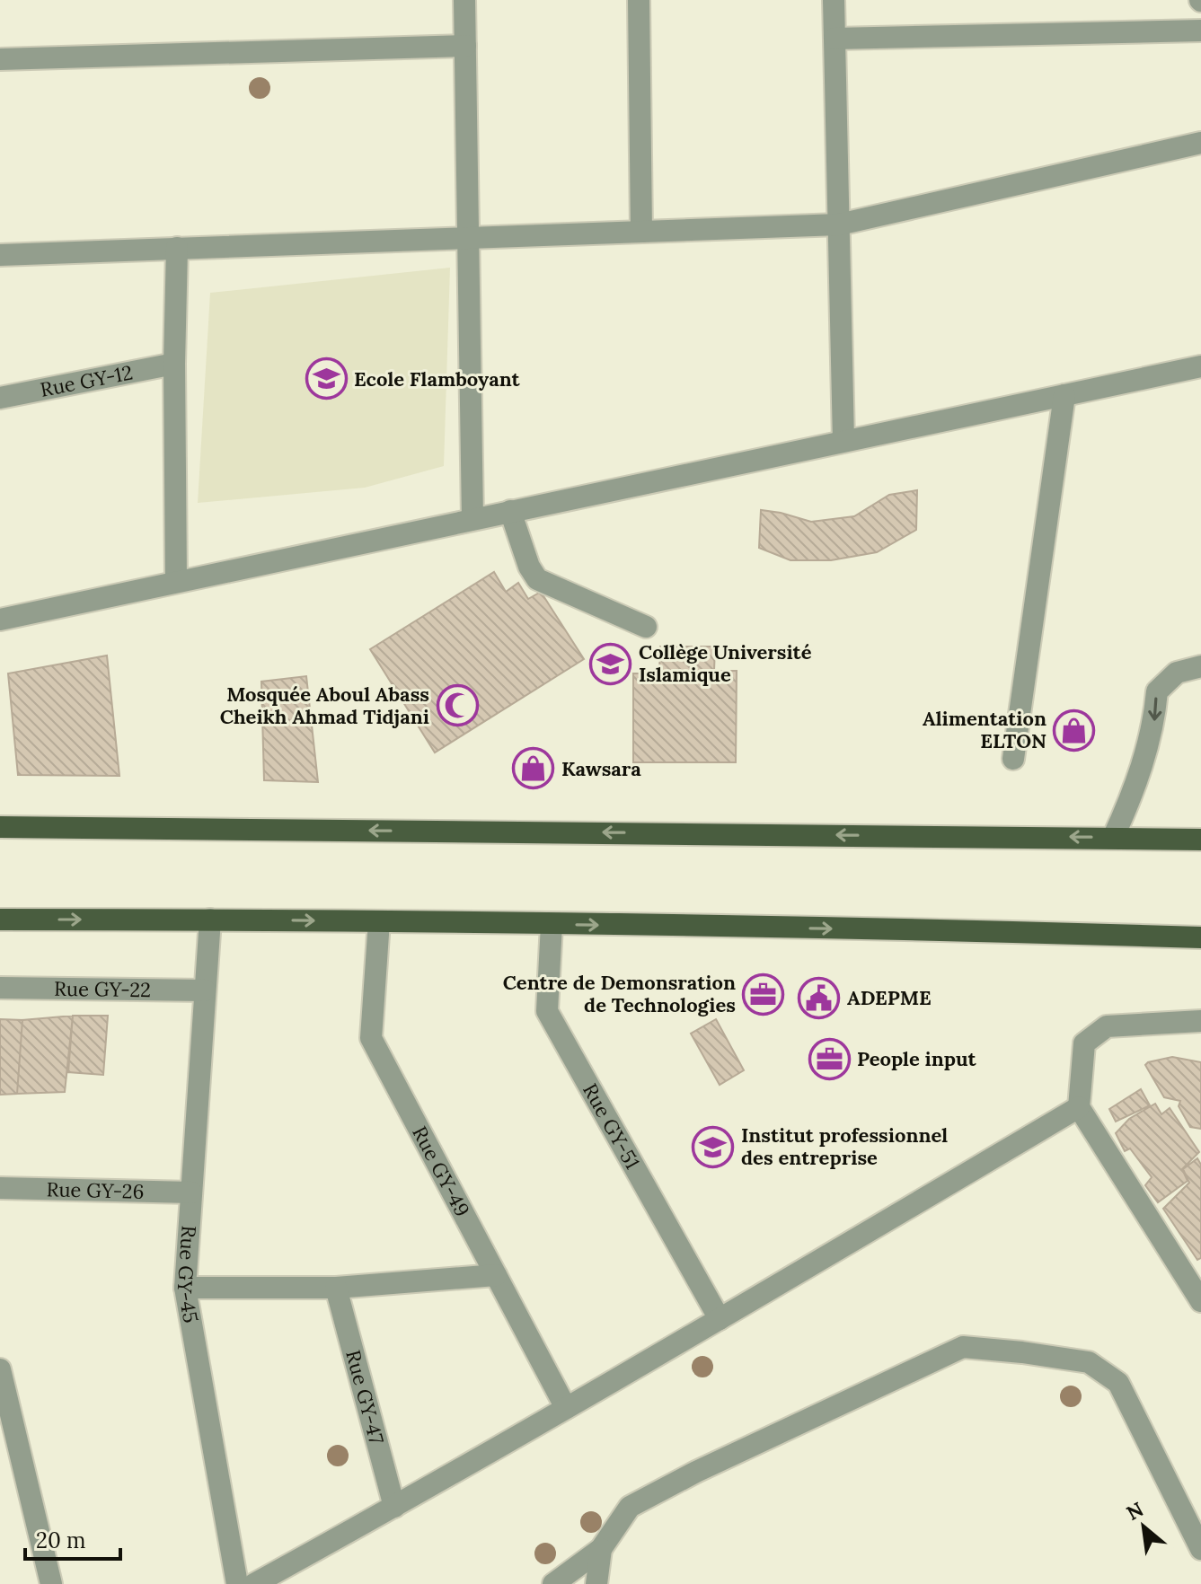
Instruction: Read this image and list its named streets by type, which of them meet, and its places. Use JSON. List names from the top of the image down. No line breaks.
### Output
{"streets":{"street":["Rue GY-12","Rue GY-22","Rue GY-51","Rue GY-49","Rue GY-26","Rue GY-45","Rue GY-47"]},"crossings":[["Rue GY-22","Rue GY-45"],["Rue GY-26","Rue GY-45"]],"places":{"school or university":["Ecole Flamboyant","Collège Université Islamique","Institut professionnel des entreprise"],"mosque":["Mosquée Aboul Abass Cheikh Ahmad Tidjani"],"shop":["Alimentation ELTON","Kawsara"],"office":["Centre de Demonsration de Technologies","People input"],"public building":["ADEPME"]},"scale_bar":"20 m","north":"top left"}
